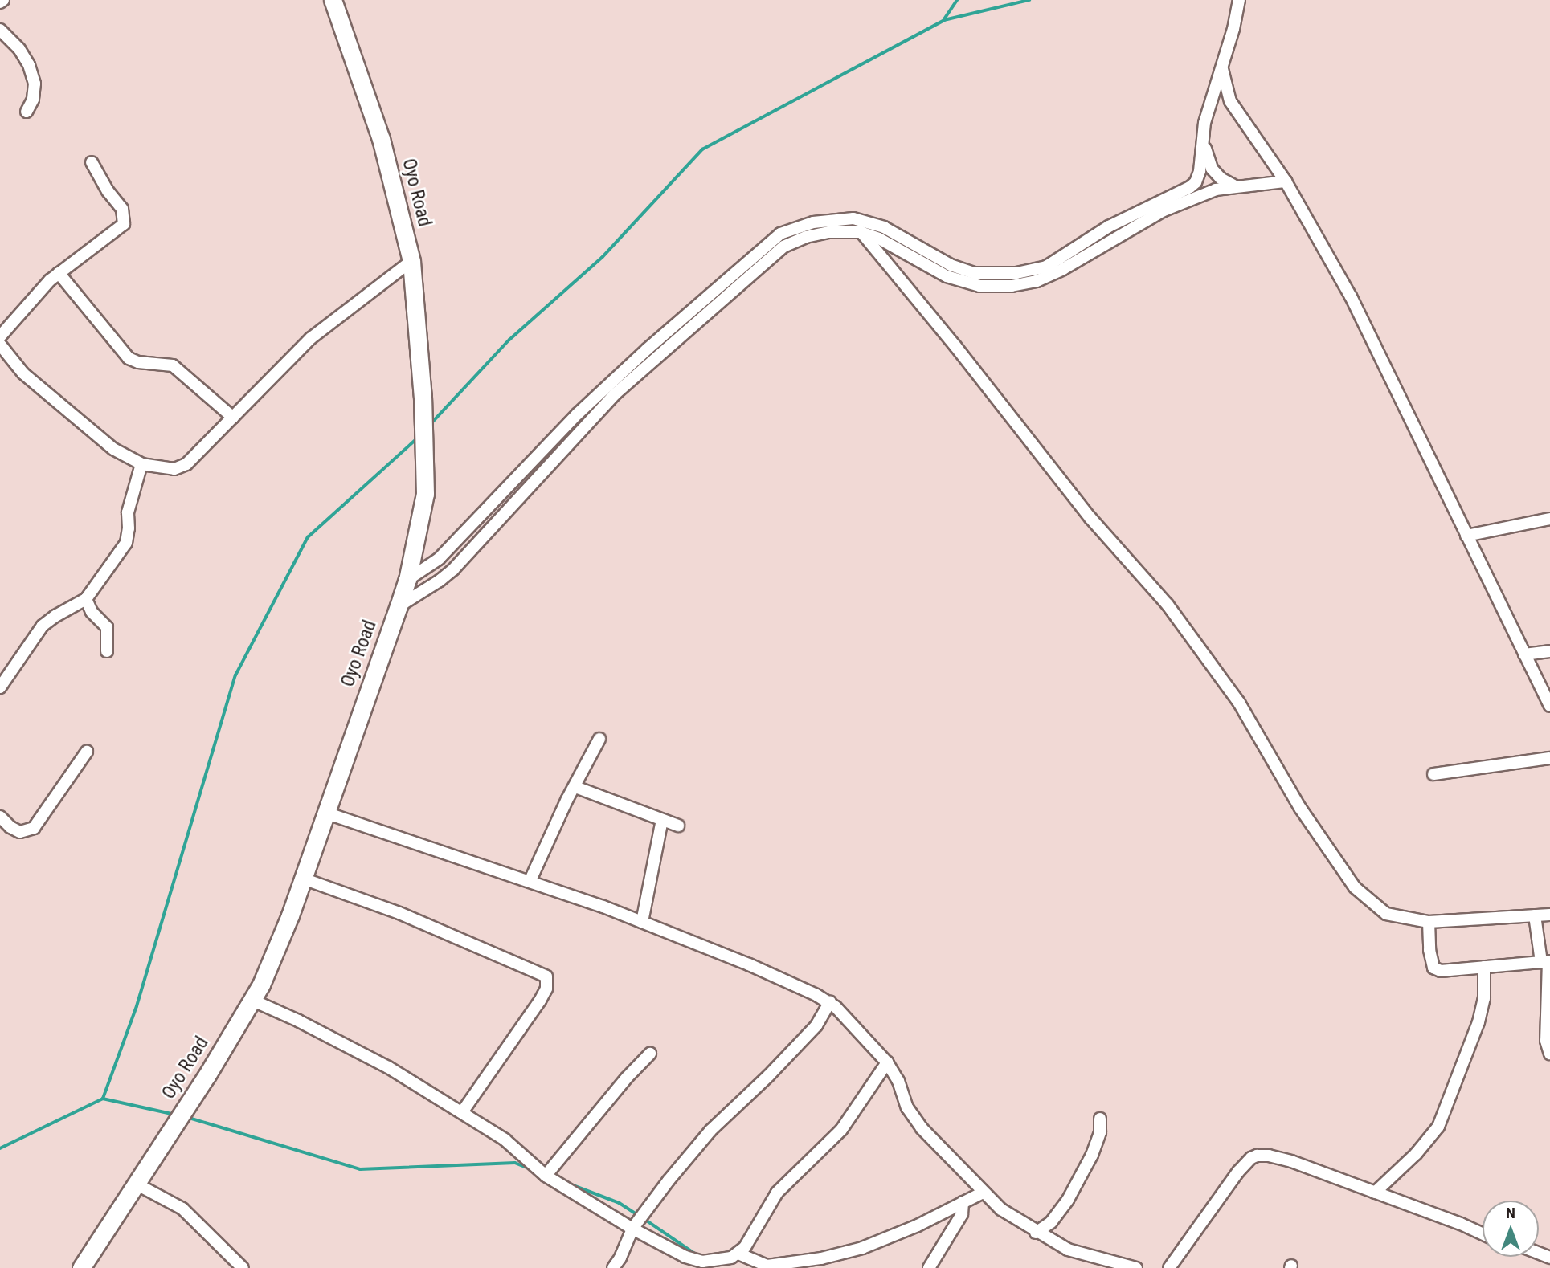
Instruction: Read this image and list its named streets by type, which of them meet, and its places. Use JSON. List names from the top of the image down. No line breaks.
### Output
{"streets":{"highway":["Oyo Road"]},"north":"top"}
